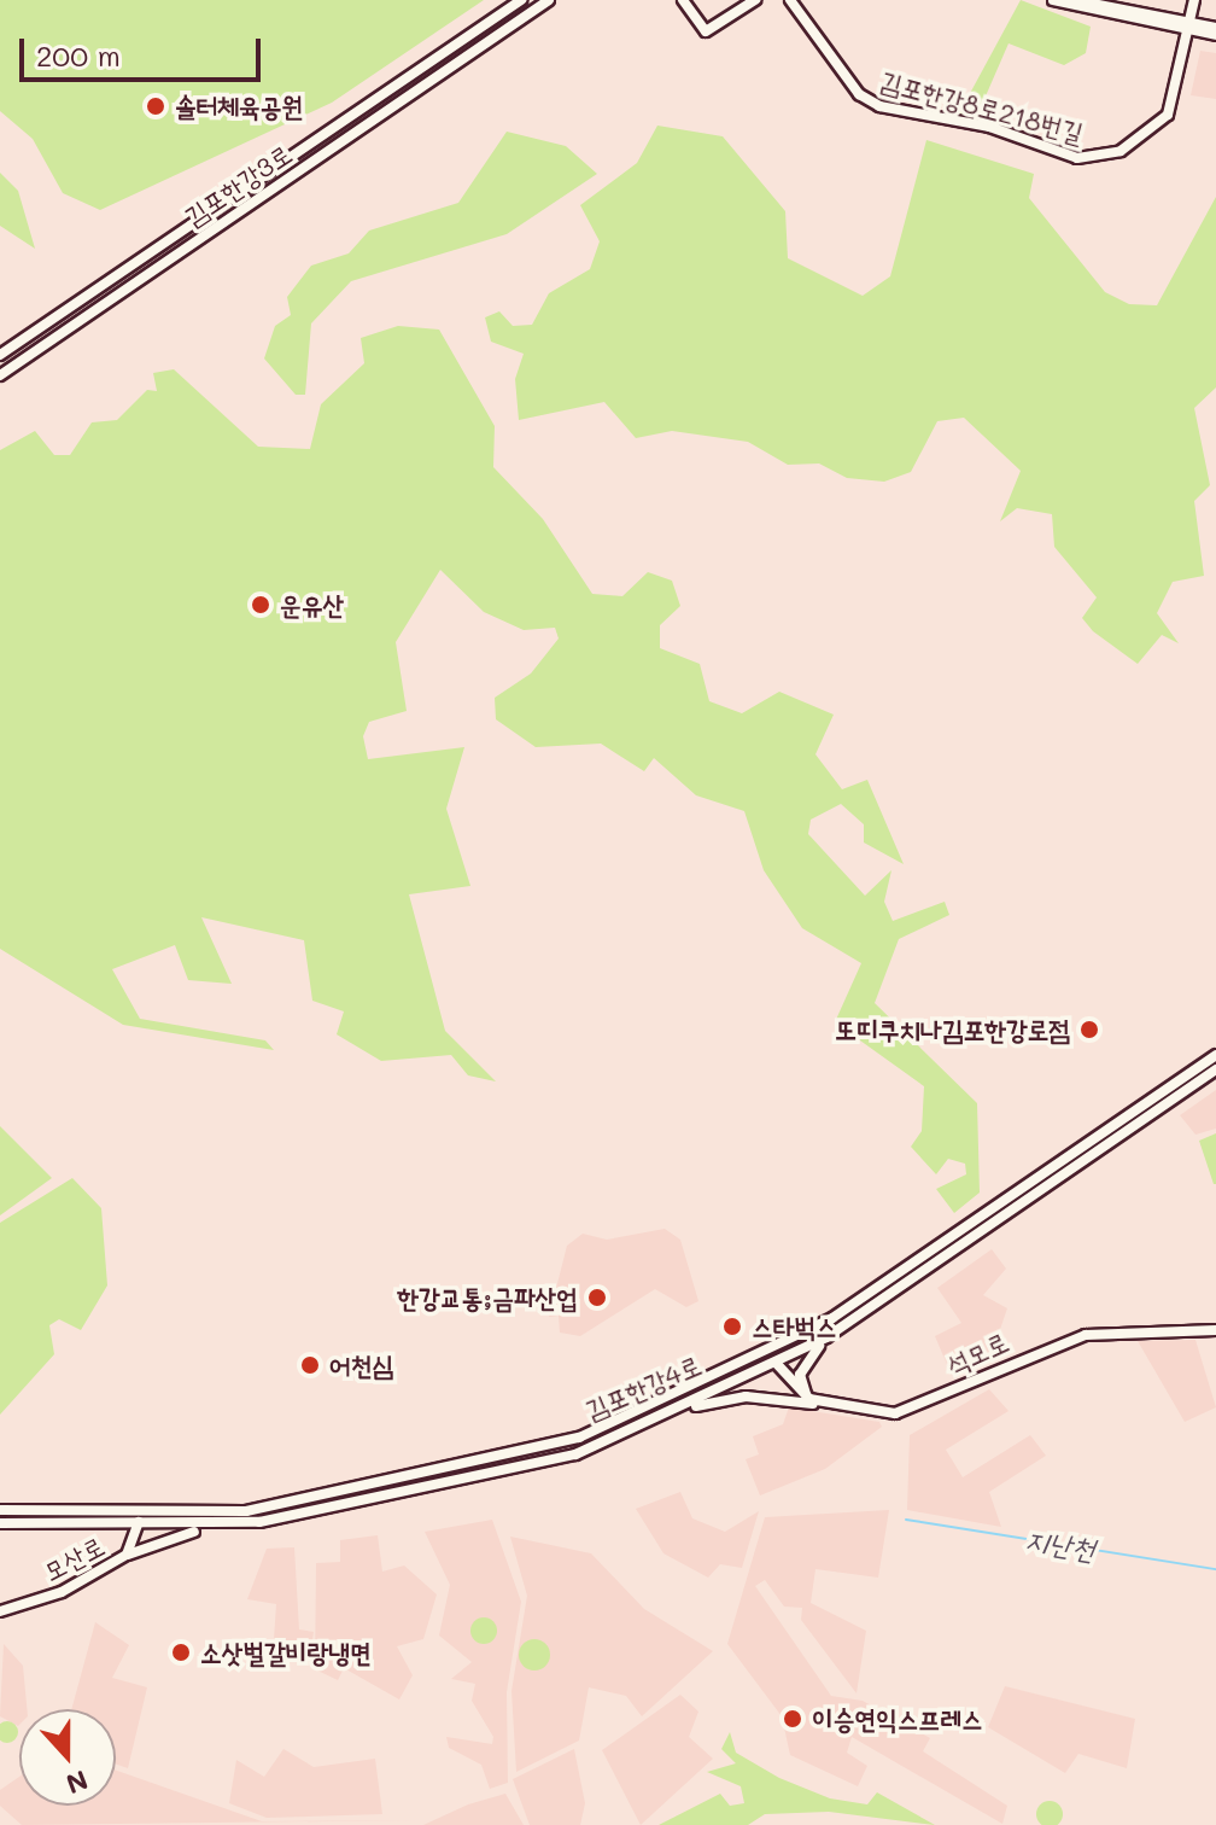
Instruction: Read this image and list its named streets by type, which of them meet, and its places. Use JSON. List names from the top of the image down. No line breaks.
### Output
{"streets":{"street":["김포한강8로218번길","김포한강3로","석모로","김포한강4로","모산로"]},"crossings":[["석모로","김포한강4로"],["김포한강4로","모산로"]],"water":["지난천"],"places":["솔터체육공원","운유산","또띠쿠치나김포한강로점","한강교통;금파산업","스타벅스","어천심","소삿벌갈비랑냉면","이승연익스프레스"],"scale_bar":"200 m","north":"bottom"}
